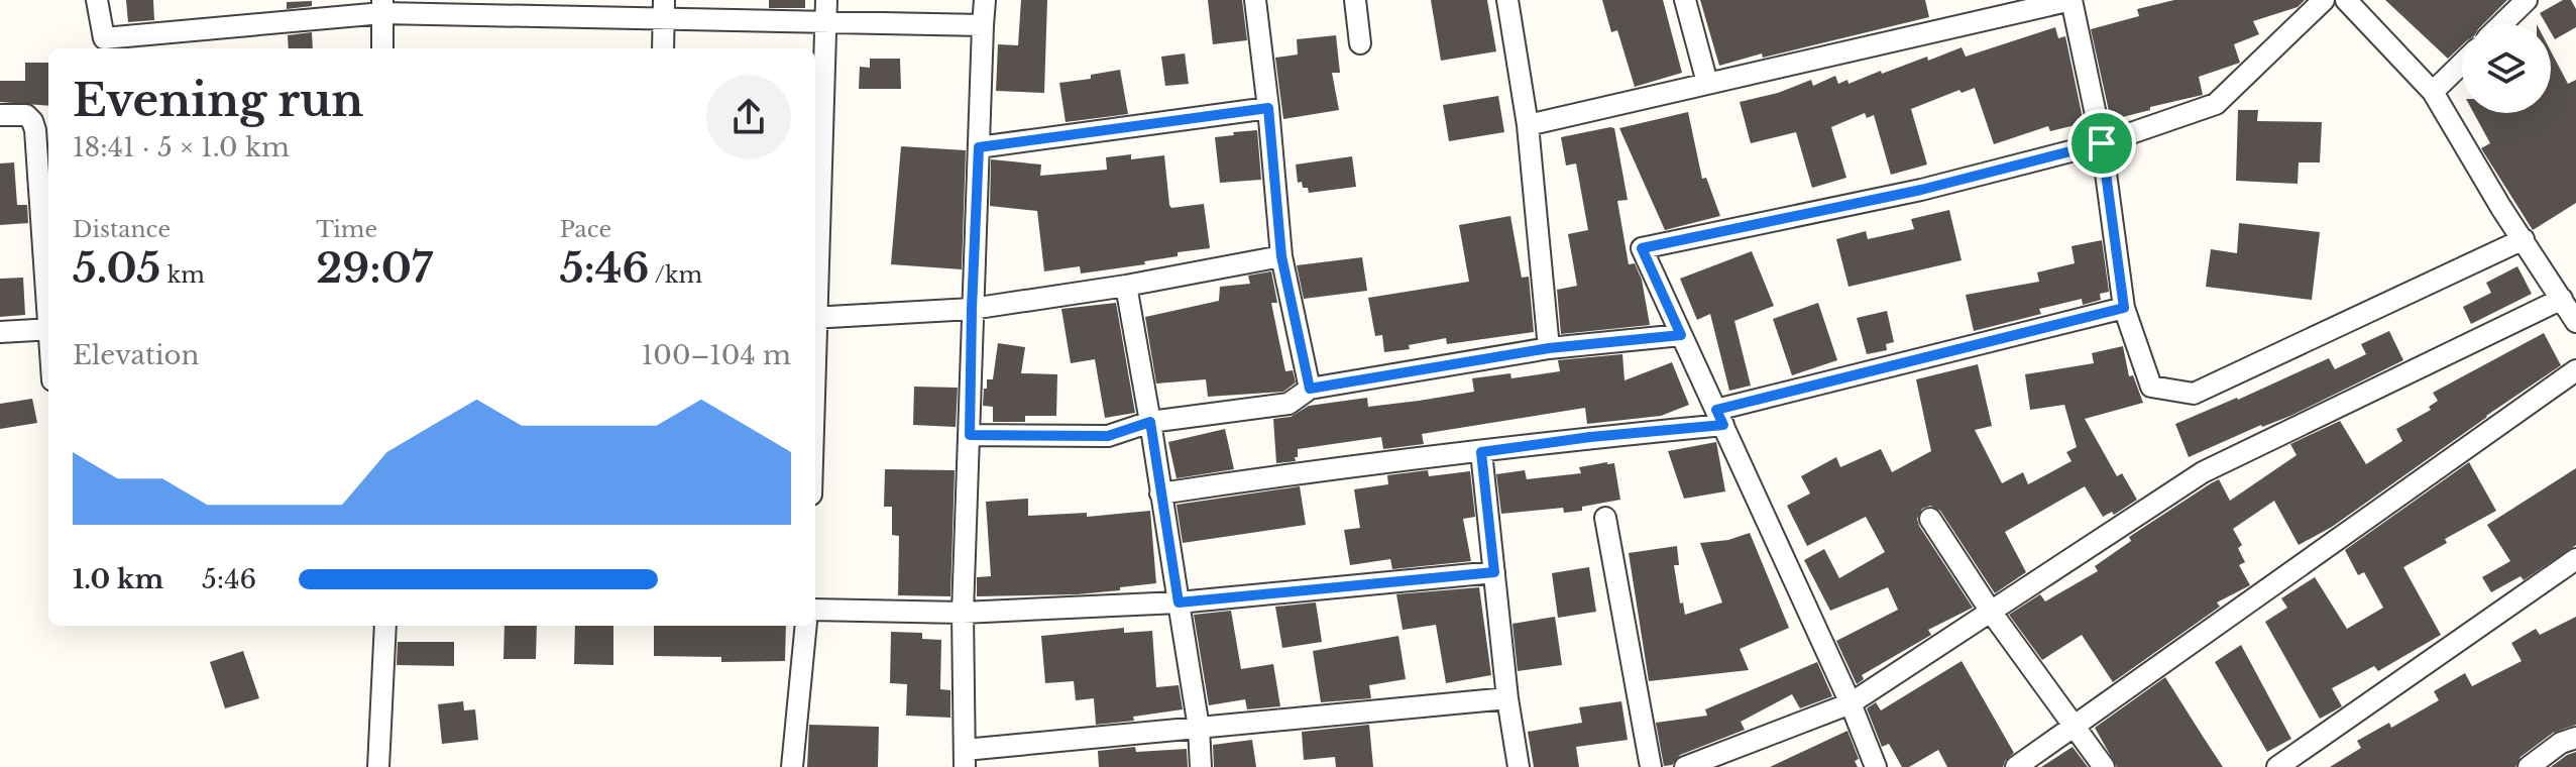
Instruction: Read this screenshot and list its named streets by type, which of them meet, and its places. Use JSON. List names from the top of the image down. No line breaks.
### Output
{"page":{"heading":["Evening run","18:41 · 5 × 1.0 km"],"stats":[["Distance","5.05 km"],["Time","29:07"],["Pace","5:46 /km"]],"chart":["Elevation","100–104 m"],"list":[{"name":"1.0 km","note":"5:46"}]}}
